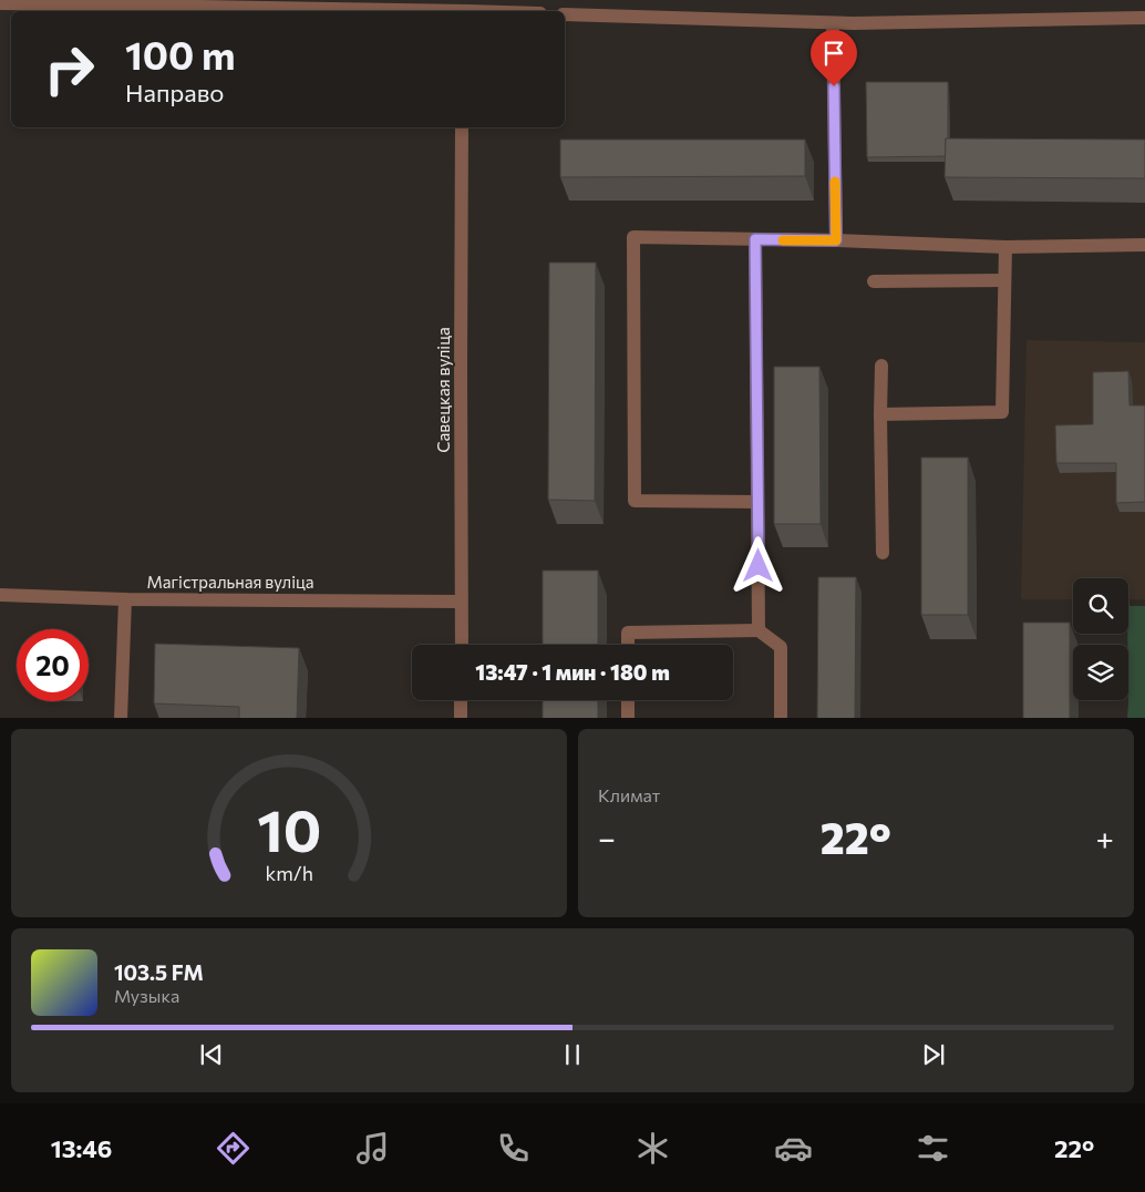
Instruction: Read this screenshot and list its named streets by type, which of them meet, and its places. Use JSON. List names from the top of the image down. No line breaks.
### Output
{"streets":{"street":["Савецкая вуліца","Магістральная вуліца"]},"crossings":[["Савецкая вуліца","Магістральная вуліца"]],"page":{"turn":["100 m","Направо"],"limit":"20","trip":"13:47 · 1 мин · 180 m","tile":"Климат","heat":["−","22°","+"],"song":["103.5 FM","Музыка"],"tabs":["13:46","22°"],"gauge":["10","km/h"]}}
